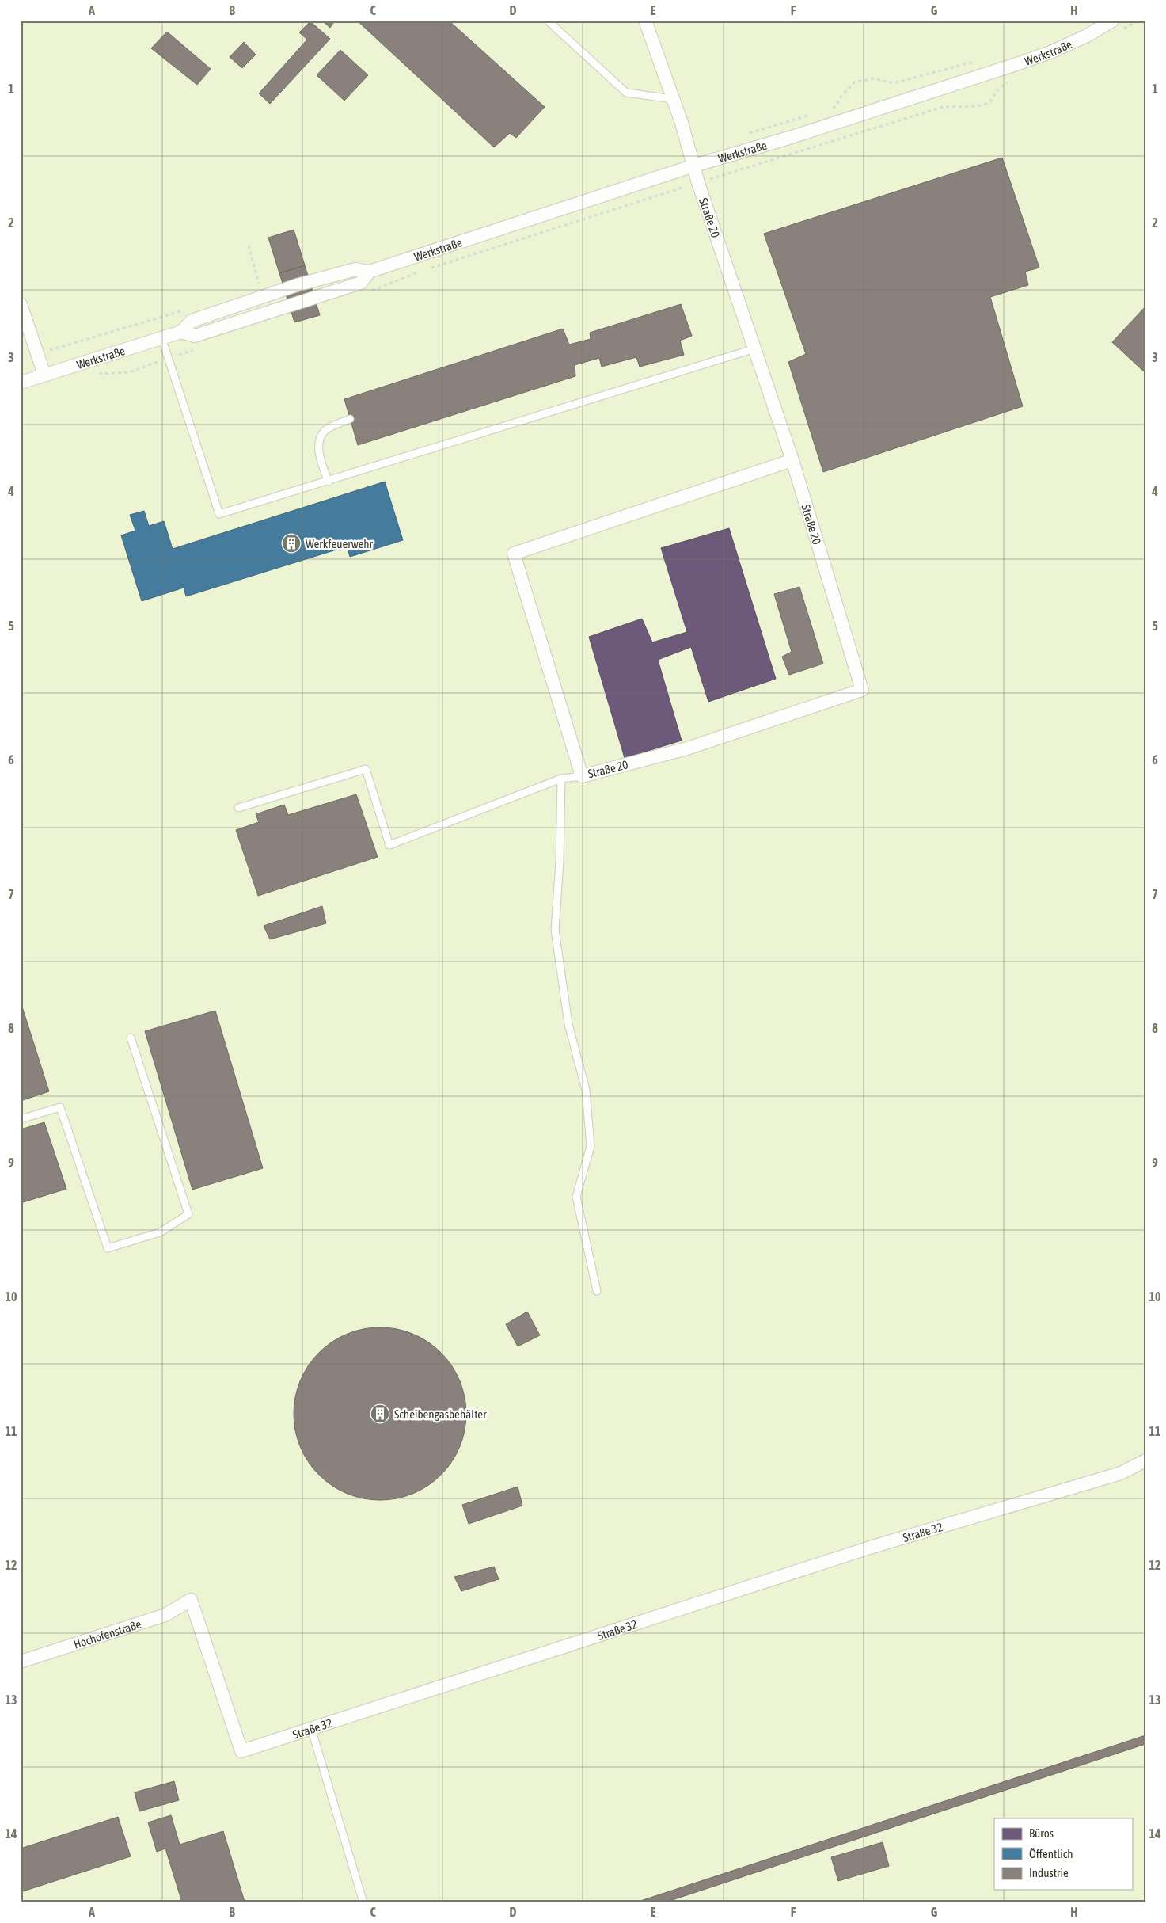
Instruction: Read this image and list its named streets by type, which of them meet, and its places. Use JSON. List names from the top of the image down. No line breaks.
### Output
{"streets":{"street":["Werkstraße","Straße 20","Straße 32","Hochofenstraße"]},"crossings":[["Werkstraße","Straße 20"],["Straße 32","Hochofenstraße"]],"places":{"building":["Werkfeuerwehr","Scheibengasbehälter"]},"legend":["Büros","Öffentlich","Industrie"],"grid":{"columns":["A","B","C","D","E","F","G","H"],"rows":["1","2","3","4","5","6","7","8","9","10","11","12","13","14"]}}
